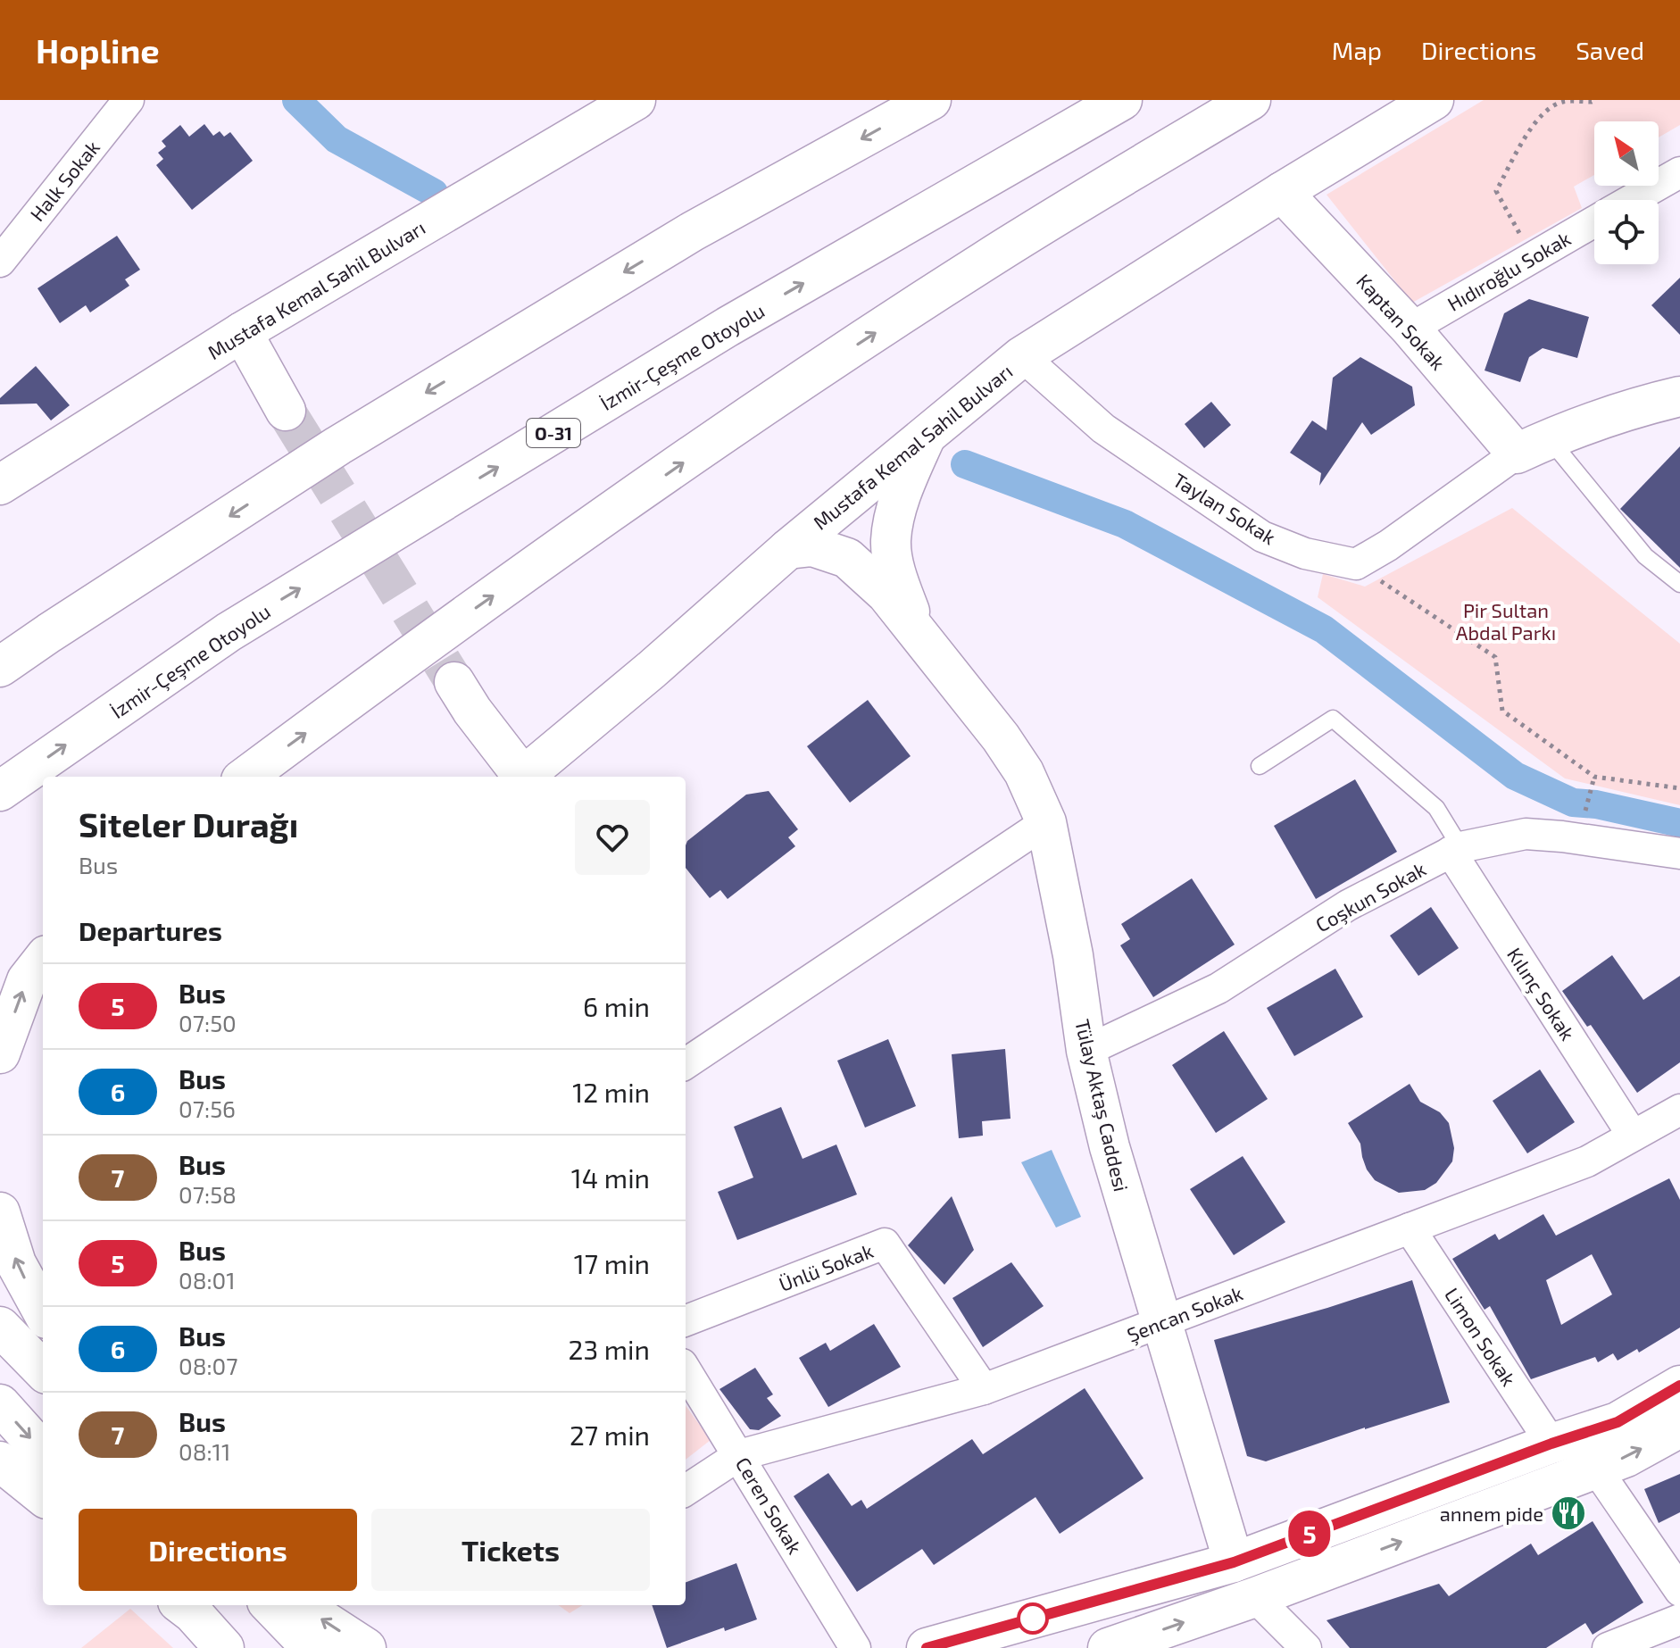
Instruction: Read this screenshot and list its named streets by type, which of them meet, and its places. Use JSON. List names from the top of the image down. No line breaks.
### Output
{"streets":{"main road":["Mustafa Kemal Sahil Bulvarı","Kaptan Sokak","İzmir-Çeşme Otoyolu","O-31","Tülay Aktaş Caddesi"],"street":["Halk Sokak","Hıdıroğlu Sokak","Taylan Sokak","Coşkun Sokak","Kılınç Sokak","Ünlü Sokak","Şencan Sokak","Limon Sokak","Ceren Sokak"]},"crossings":[["Hıdıroğlu Sokak","Kaptan Sokak"],["Mustafa Kemal Sahil Bulvarı","Kaptan Sokak"],["Mustafa Kemal Sahil Bulvarı","Taylan Sokak"],["Coşkun Sokak","Kılınç Sokak"],["Coşkun Sokak","Tülay Aktaş Caddesi"],["Kılınç Sokak","Şencan Sokak"],["Tülay Aktaş Caddesi","Şencan Sokak"],["Ünlü Sokak","Şencan Sokak"],["Şencan Sokak","Limon Sokak"],["Şencan Sokak","Ceren Sokak"]],"parks":["Pir Sultan Abdal Parkı"],"places":{"restaurant":["annem pide"]},"lines":["bus line 5"],"north":"top left","page":{"header":"Hopline","nav":["Map","Directions","Saved"],"on_map":"5","heading":[["Siteler Durağı","Bus"],"Departures"],"list":[{"mark":"5","name":"Bus","note":"07:50","value":"6 min"},{"mark":"6","name":"Bus","note":"07:56","value":"12 min"},{"mark":"7","name":"Bus","note":"07:58","value":"14 min"},{"mark":"5","name":"Bus","note":"08:01","value":"17 min"},{"mark":"6","name":"Bus","note":"08:07","value":"23 min"},{"mark":"7","name":"Bus","note":"08:11","value":"27 min"}],"buttons":["Directions","Tickets"]}}
